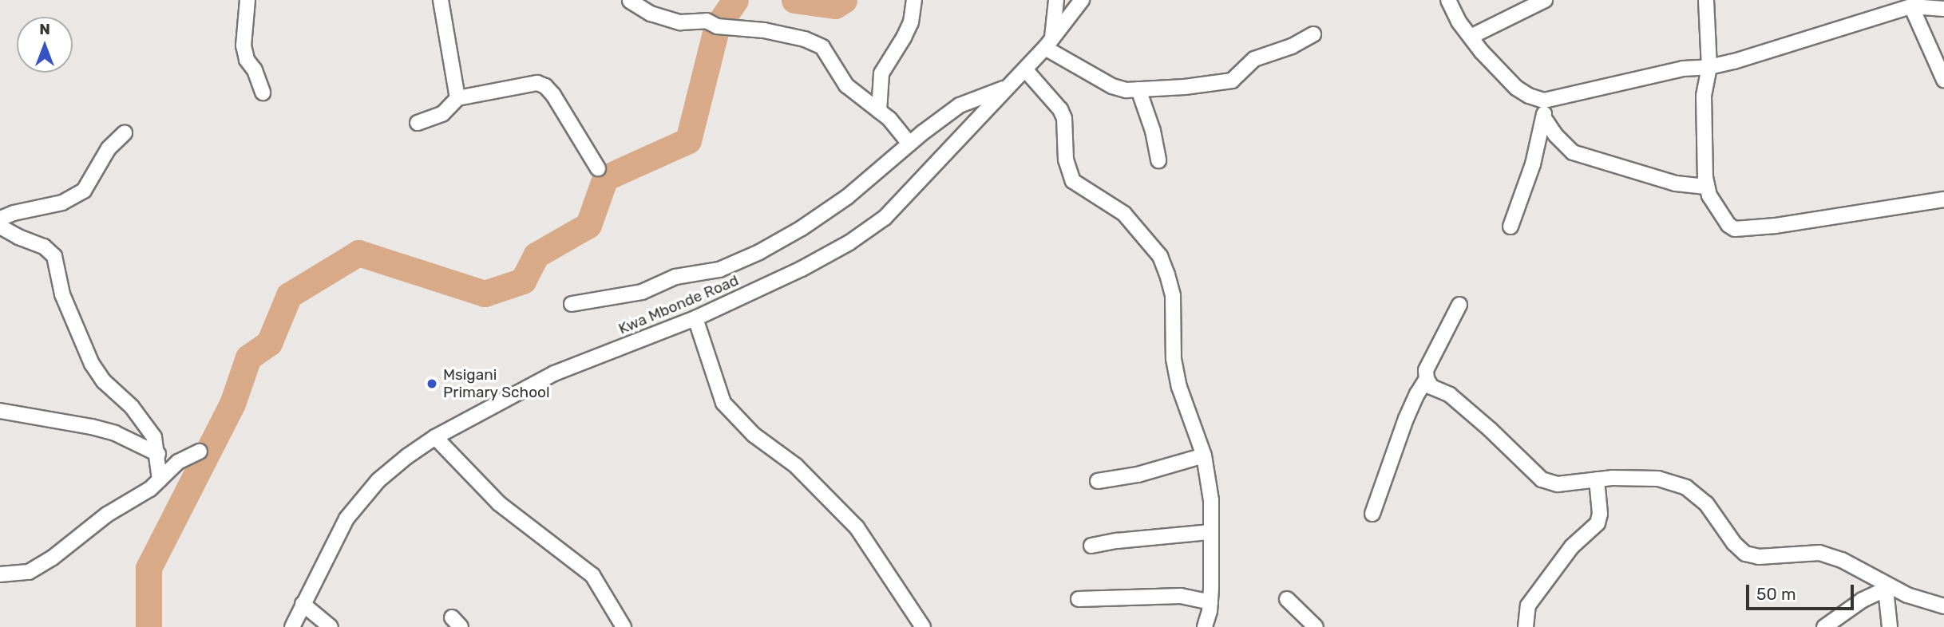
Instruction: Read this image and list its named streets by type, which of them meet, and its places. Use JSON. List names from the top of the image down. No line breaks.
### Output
{"streets":{"street":["Kwa Mbonde Road"]},"places":["Msigani Primary School"],"scale_bar":"50 m","north":"top"}
